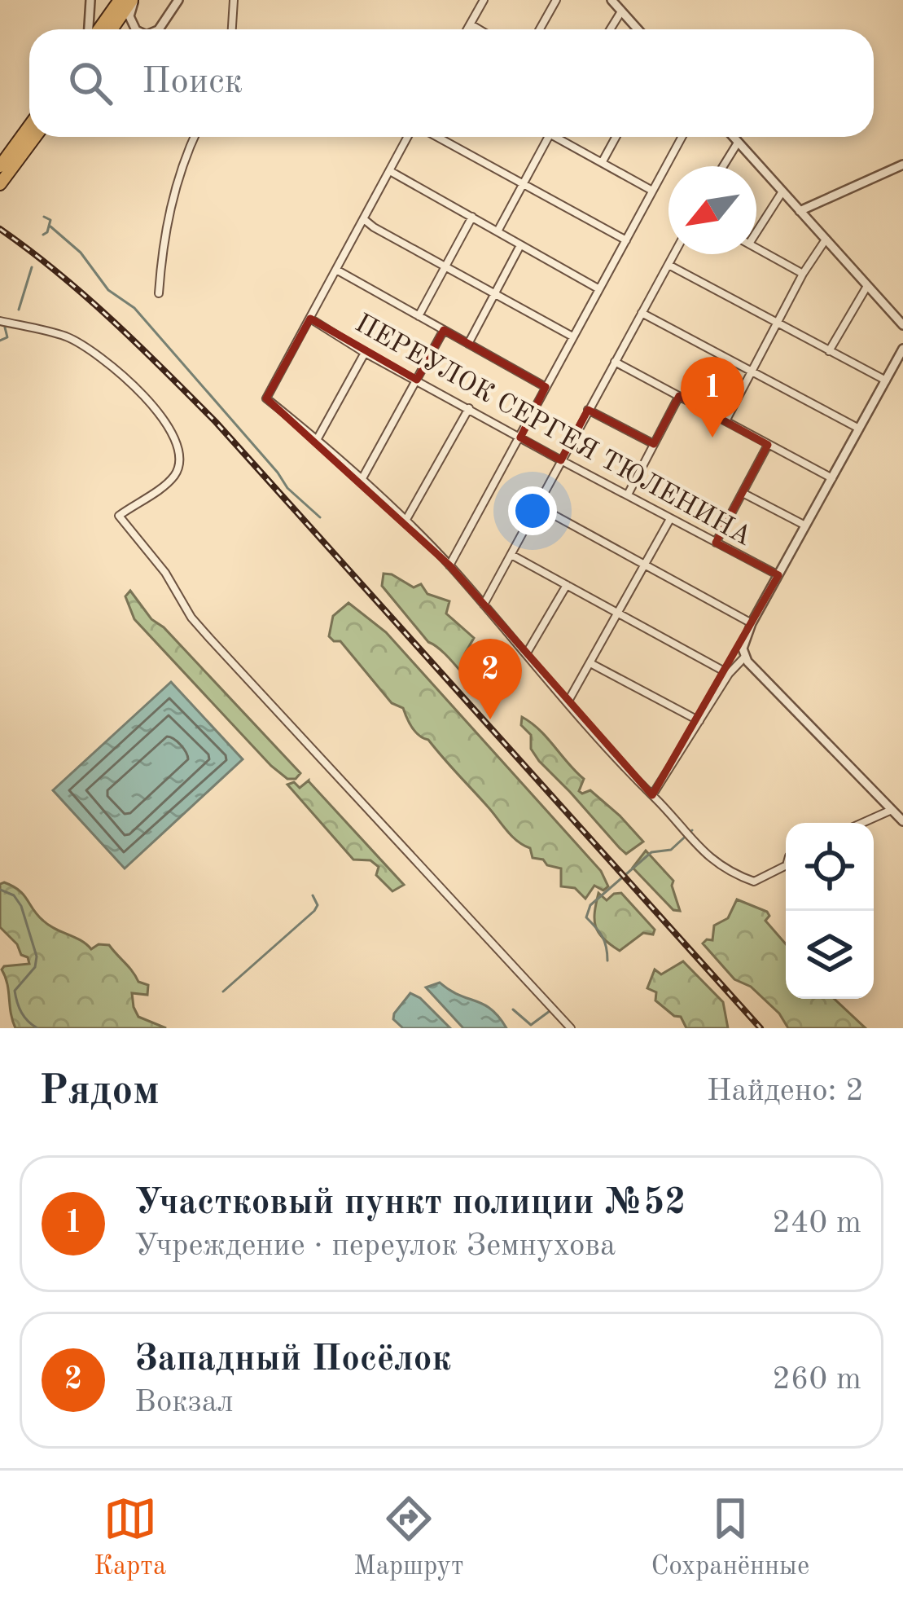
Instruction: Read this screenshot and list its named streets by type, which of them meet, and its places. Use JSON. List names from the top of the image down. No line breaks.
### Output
{"streets":{"street":["ПЕРЕУЛОК СЕРГЕЯ ТЮЛЕНИНА"]},"north":"bottom left","page":{"search":"Поиск","pins":["1","2"],"heading":["Рядом","Найдено: 2"],"list":[{"mark":"1","name":"Участковый пункт полиции №52","note":"Учреждение · переулок Земнухова","value":"240 m"},{"mark":"2","name":"Западный Посёлок","note":"Вокзал","value":"260 m"}],"nav":["Карта","Маршрут","Сохранённые"]}}
